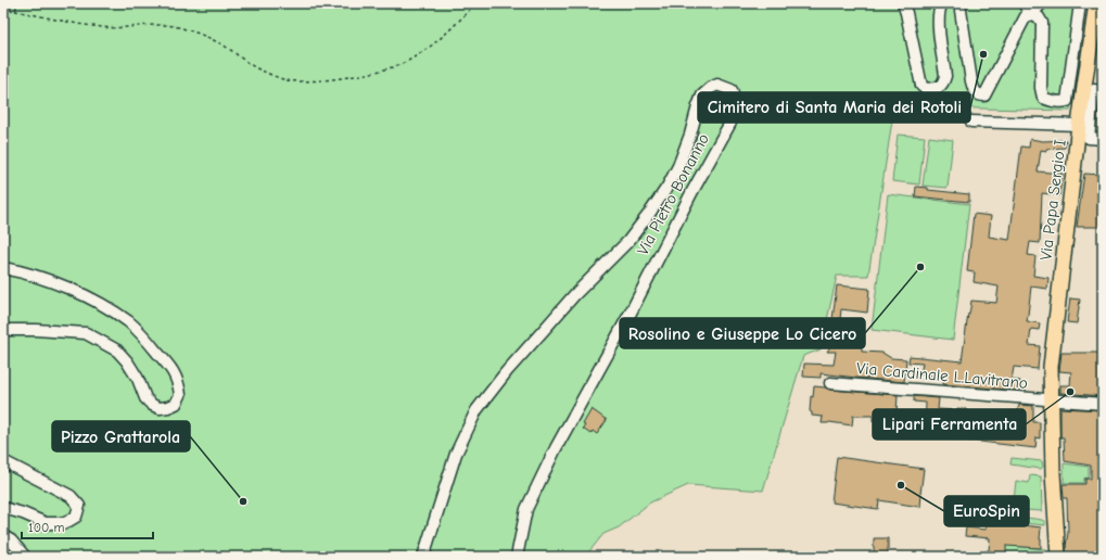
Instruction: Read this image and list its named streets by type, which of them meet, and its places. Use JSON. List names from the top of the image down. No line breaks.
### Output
{"streets":{"main road":["Via Papa Sergio I"],"street":["Via Pietro Bonanno","Via Cardinale L.Lavitrano"]},"crossings":[["Via Papa Sergio I","Via Cardinale L.Lavitrano"]],"places":["Cimitero di Santa Maria dei Rotoli","Rosolino e Giuseppe Lo Cicero","Lipari Ferramenta","EuroSpin","Pizzo Grattarola"],"scale_bar":"100 m"}
